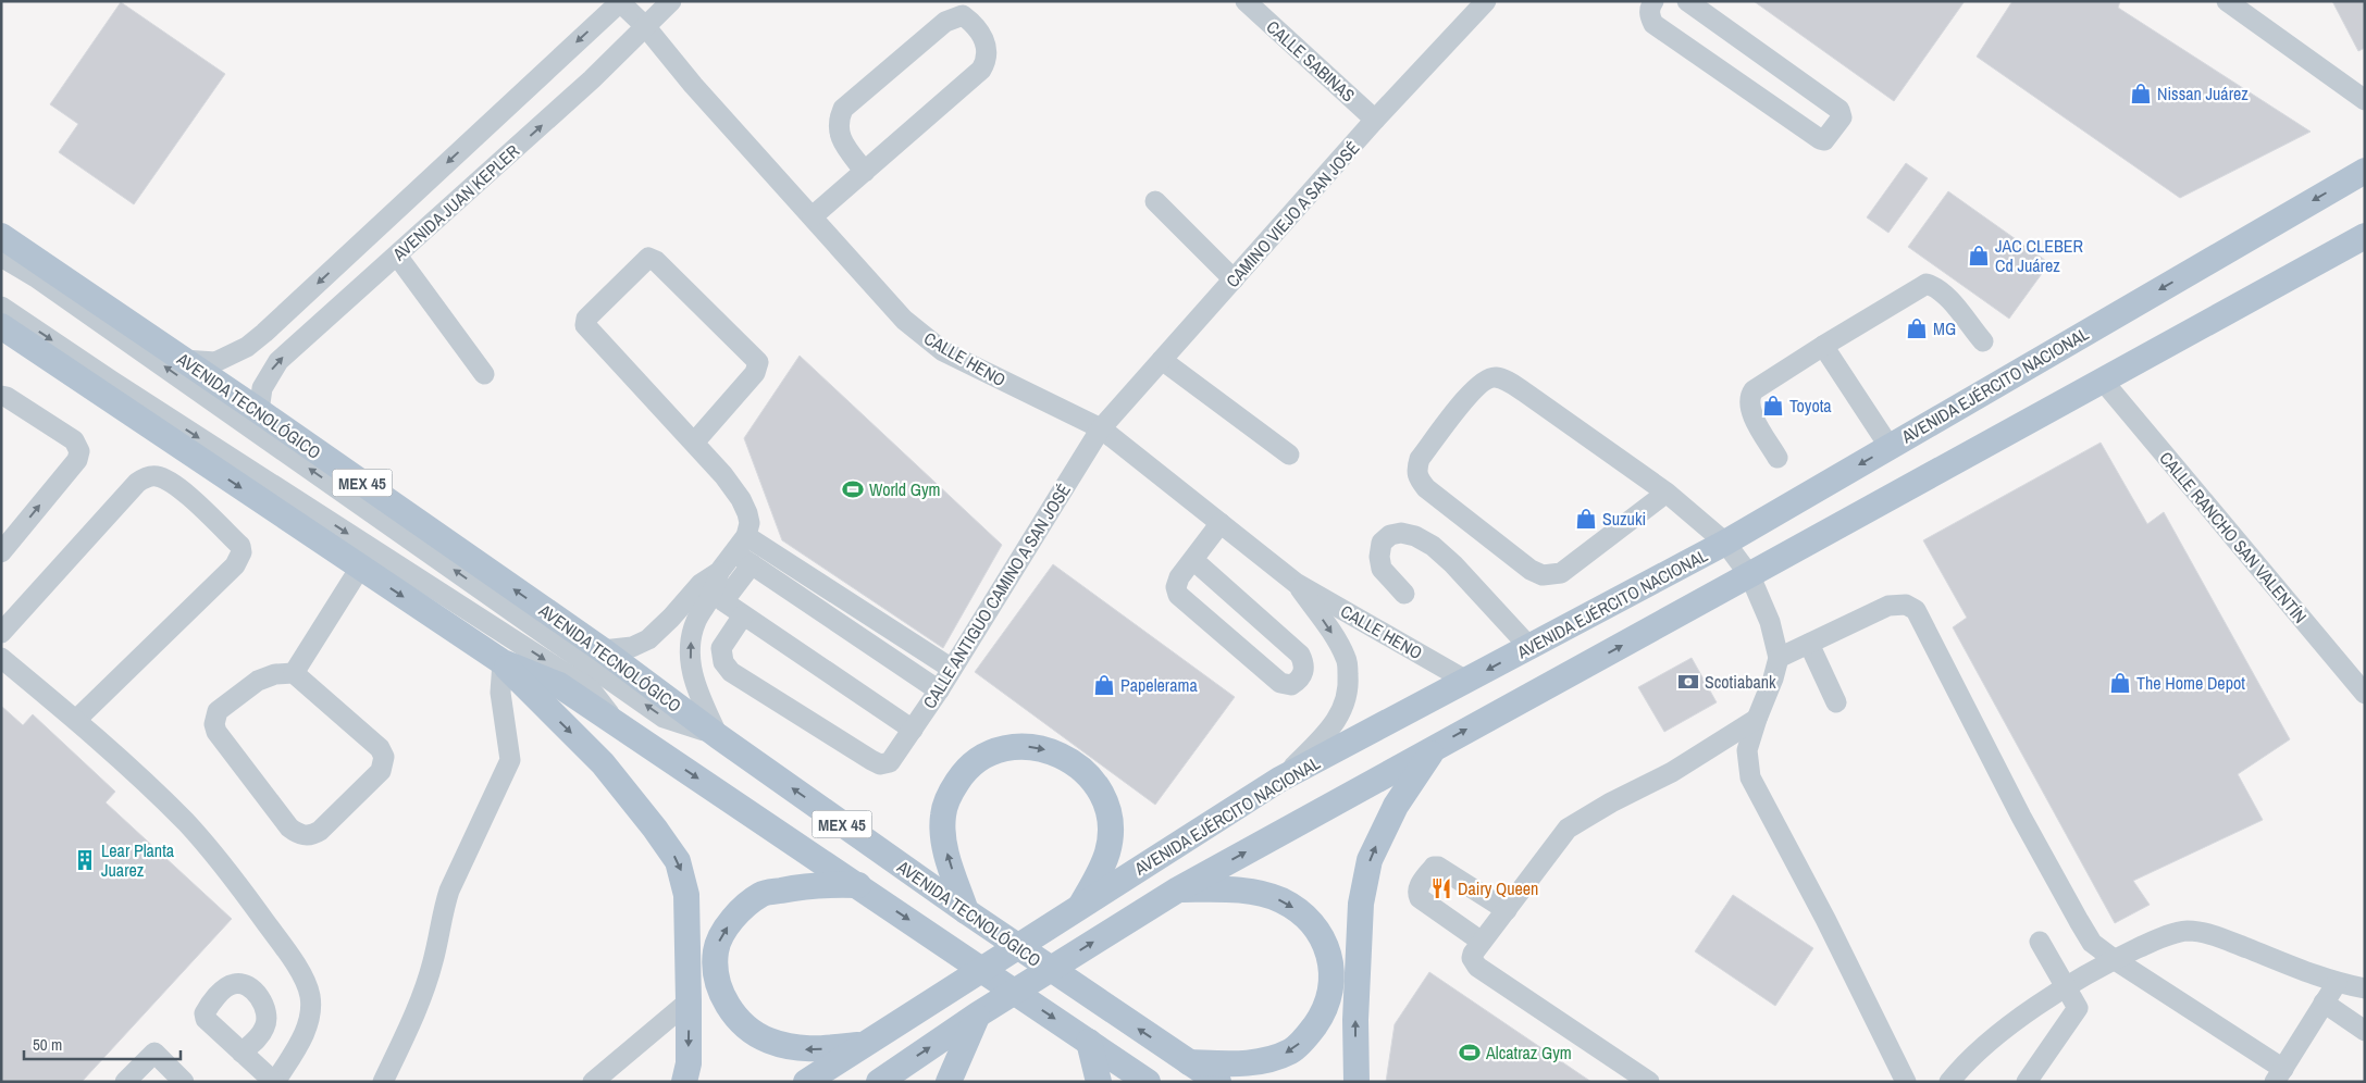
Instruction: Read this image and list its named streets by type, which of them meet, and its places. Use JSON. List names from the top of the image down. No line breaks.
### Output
{"streets":{"main road":["AVENIDA EJÉRCITO NACIONAL","AVENIDA TECNOLÓGICO","MEX 45"],"street":["CALLE SABINAS","AVENIDA JUAN KEPLER","CAMINO VIEJO A SAN JOSÉ","CALLE HENO","CALLE RANCHO SAN VALENTÍN","CALLE ANTIGUO CAMINO A SAN JOSÉ"]},"crossings":[["CALLE SABINAS","CAMINO VIEJO A SAN JOSÉ"],["AVENIDA JUAN KEPLER","CALLE HENO"],["AVENIDA JUAN KEPLER","AVENIDA TECNOLÓGICO"],["CAMINO VIEJO A SAN JOSÉ","CALLE HENO"],["CAMINO VIEJO A SAN JOSÉ","CALLE ANTIGUO CAMINO A SAN JOSÉ"],["CALLE HENO","AVENIDA EJÉRCITO NACIONAL"],["CALLE HENO","CALLE ANTIGUO CAMINO A SAN JOSÉ"]],"places":{"shop":["Nissan Juárez","JAC CLEBER Cd Juárez","MG","Toyota","Suzuki","The Home Depot","Papelerama"],"sports":["World Gym","Alcatraz Gym"],"bank":["Scotiabank"],"building":["Lear Planta Juarez"],"restaurant":["Dairy Queen"]},"scale_bar":"50 m"}
